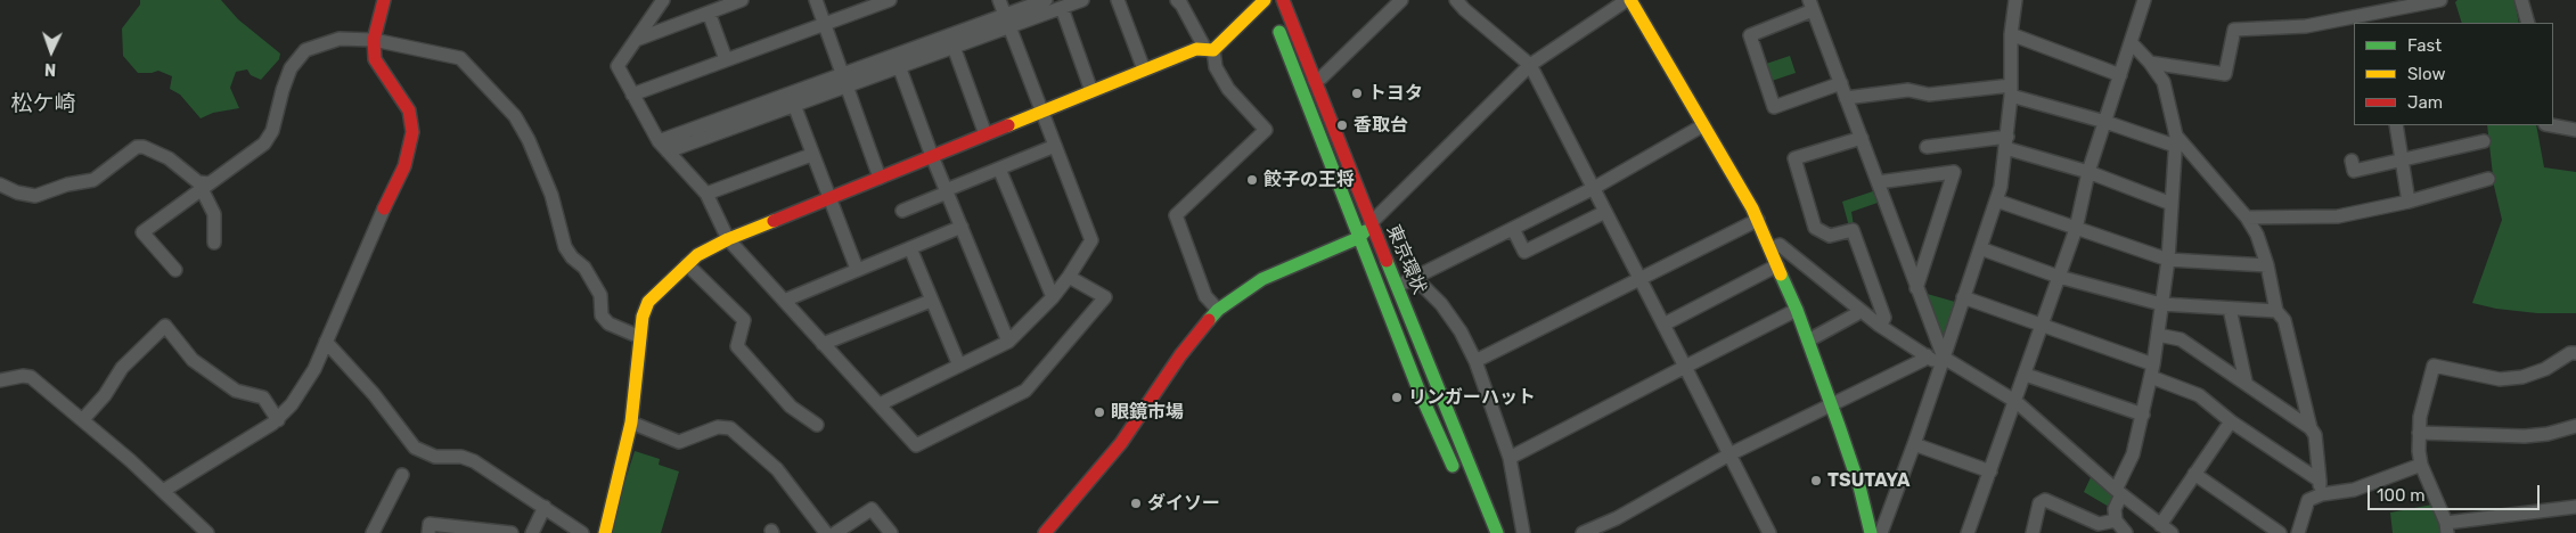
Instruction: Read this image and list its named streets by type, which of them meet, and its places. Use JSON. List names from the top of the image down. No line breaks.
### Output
{"streets":{"main road":["東京環状"]},"districts":["松ケ崎"],"places":["トヨタ","香取台","餃子の王将","リンガーハット","眼鏡市場","TSUTAYA","ダイソー"],"legend":["Fast","Slow","Jam"],"scale_bar":"100 m","north":"bottom"}
